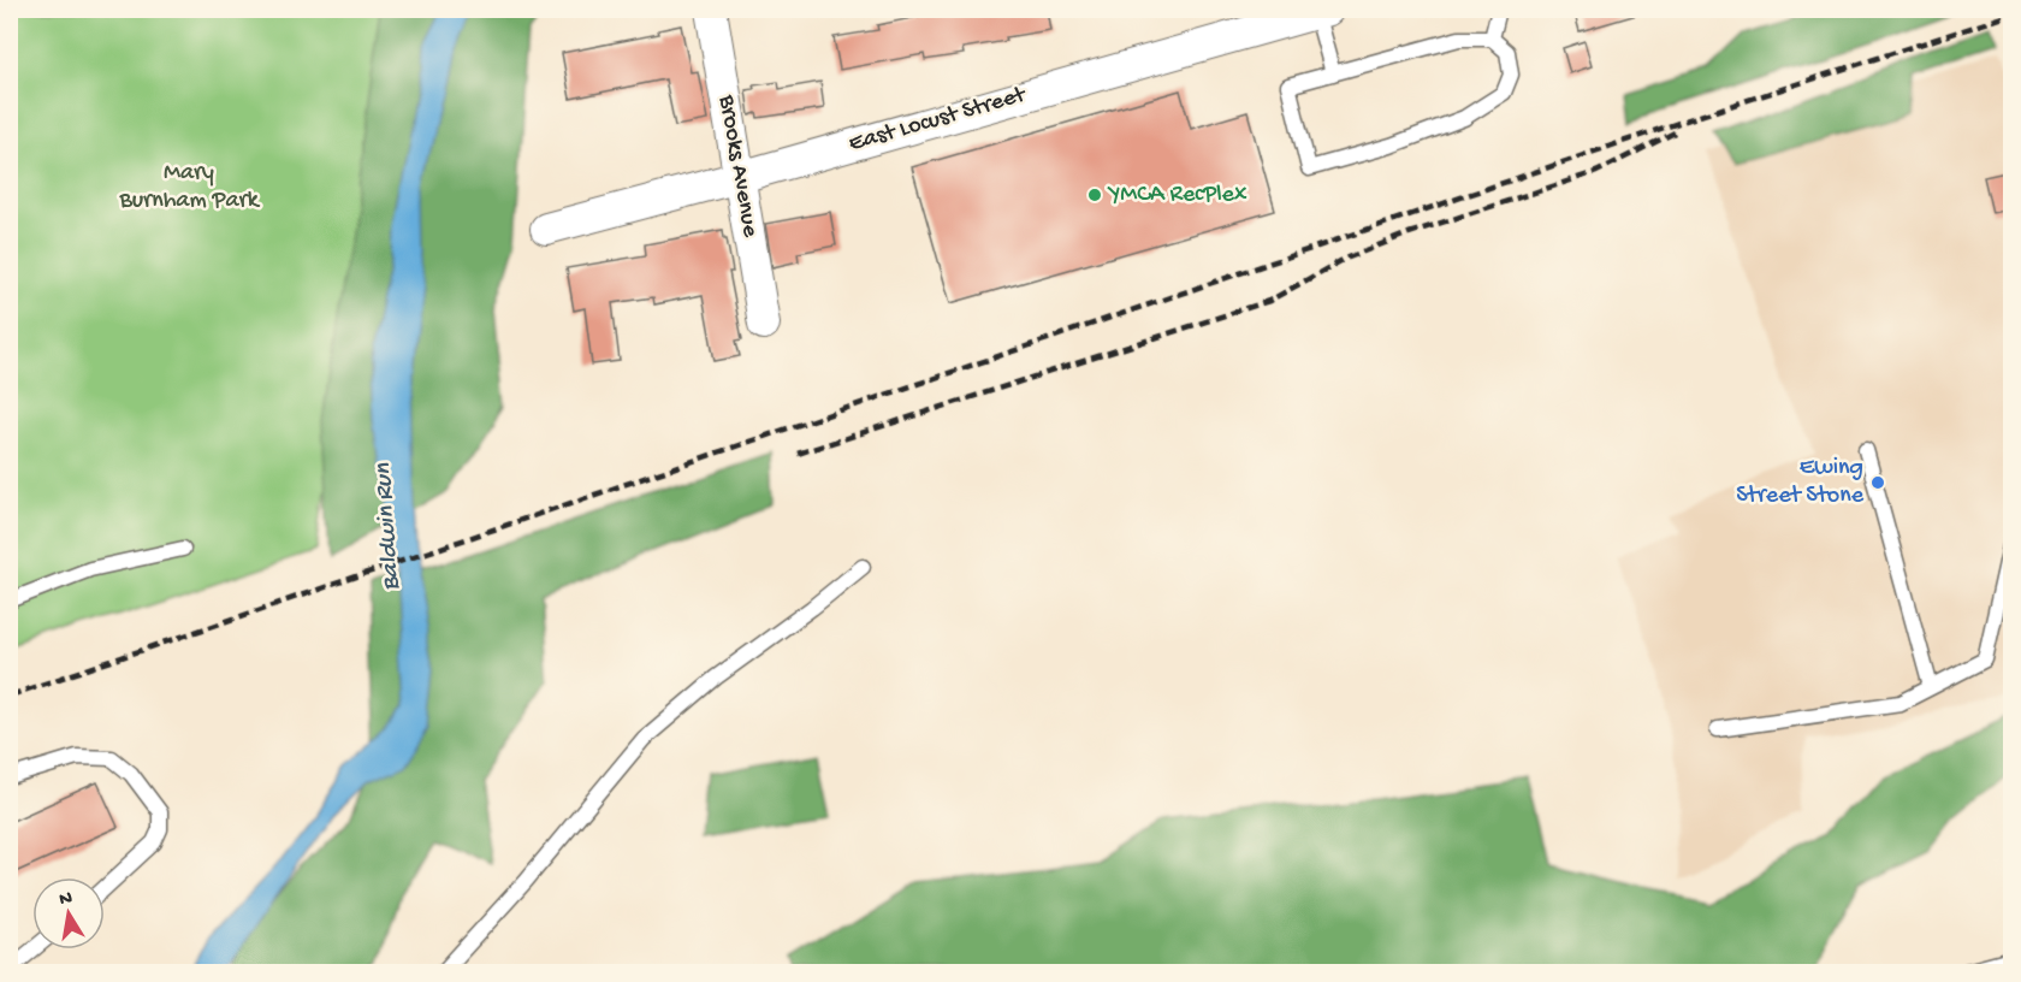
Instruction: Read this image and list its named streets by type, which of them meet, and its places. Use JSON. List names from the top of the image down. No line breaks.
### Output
{"streets":{"street":["East Locust Street","Brooks Avenue"]},"crossings":[["East Locust Street","Brooks Avenue"]],"water":["Baldwin Run"],"parks":["Mary Burnham Park"],"places":["YMCA RecPlex","Ewing Street Stone"],"north":"top"}
